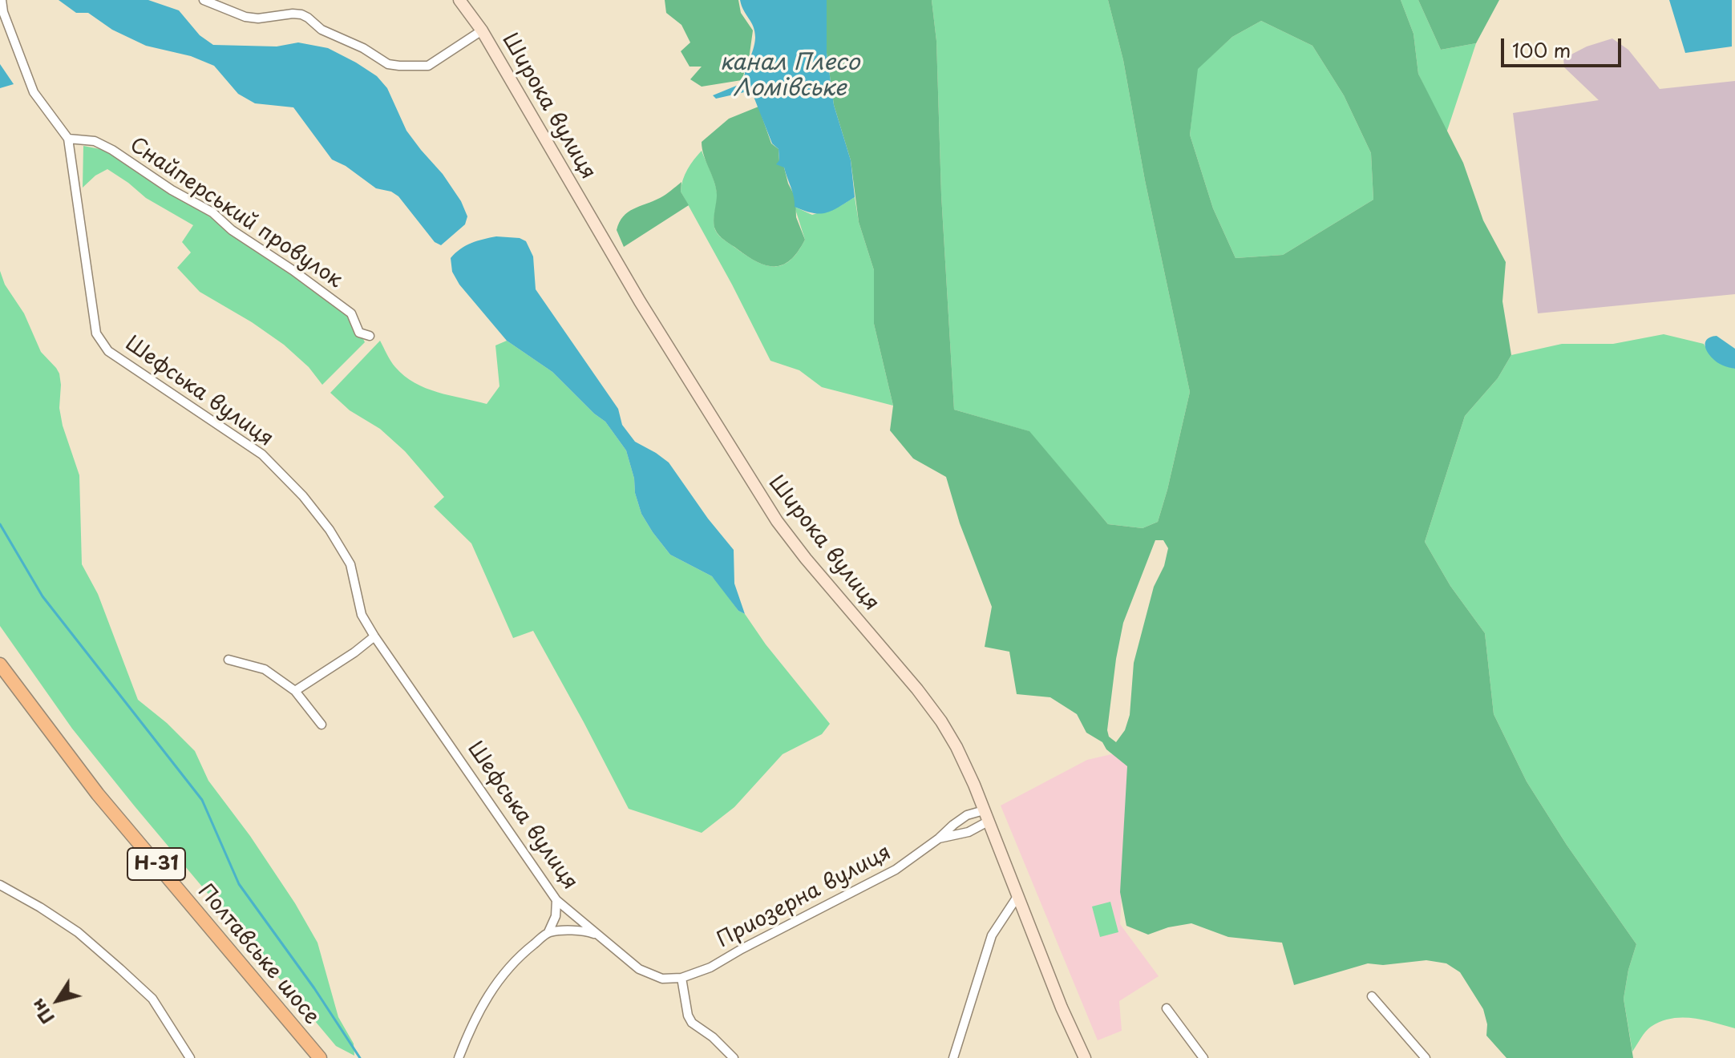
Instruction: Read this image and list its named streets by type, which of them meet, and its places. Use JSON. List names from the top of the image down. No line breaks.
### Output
{"streets":{"main road":["Широка вулиця","Н-31","Полтавське шосе"],"street":["Снайперський провулок","Шефська вулиця","Приозерна вулиця"]},"crossings":[["Широка вулиця","Приозерна вулиця"],["Снайперський провулок","Шефська вулиця"],["Шефська вулиця","Приозерна вулиця"]],"water":["канал Плесо Ломівське"],"scale_bar":"100 m","north":"bottom left"}
